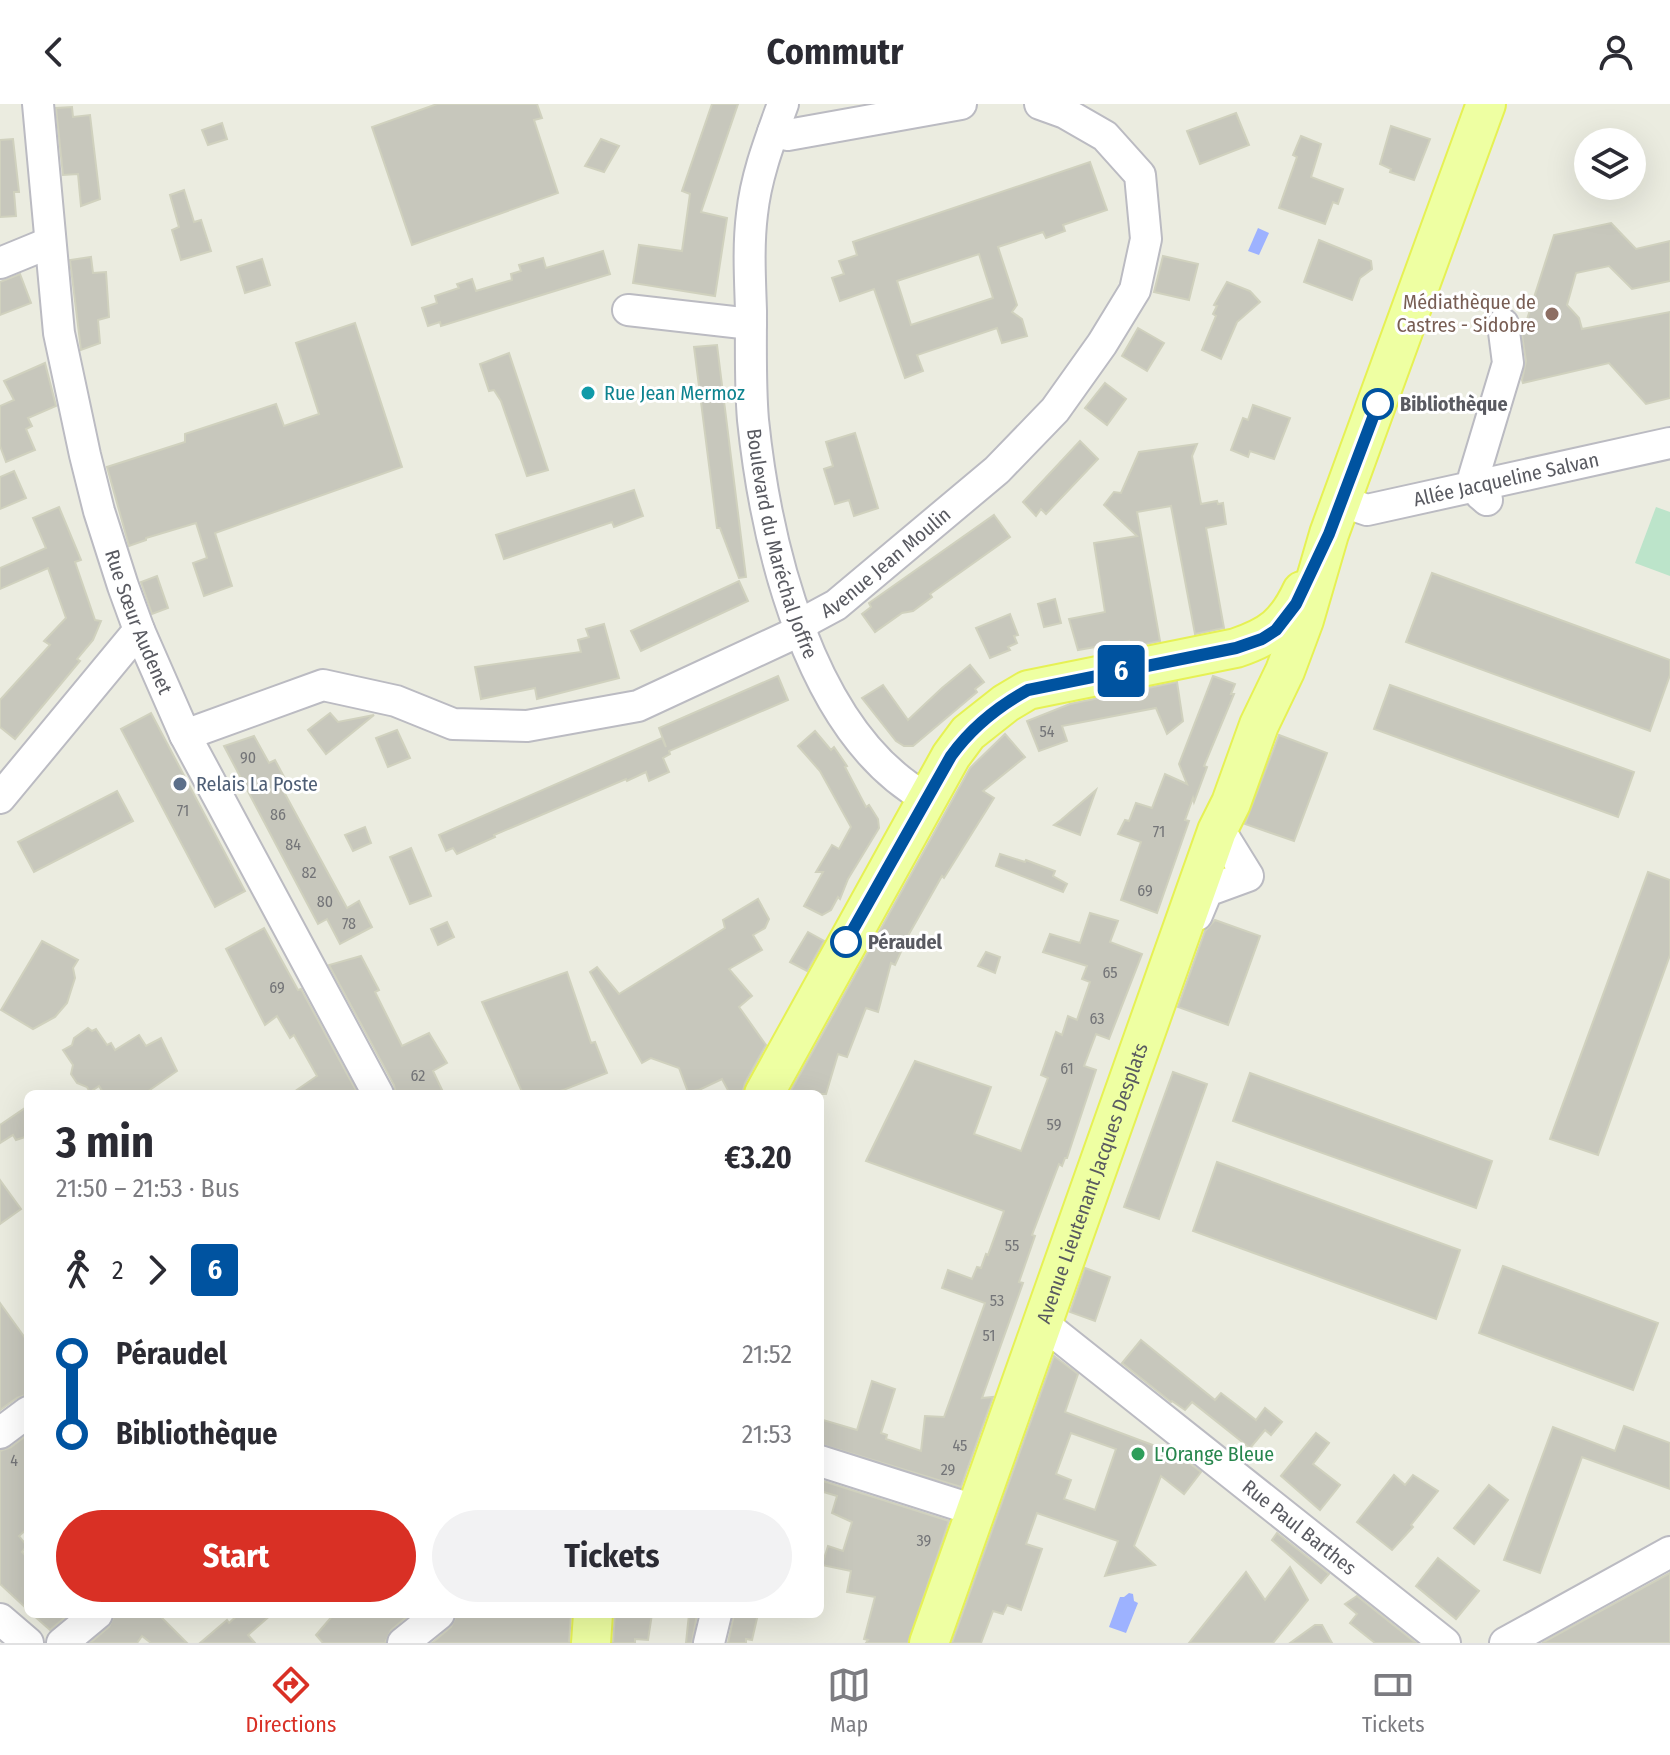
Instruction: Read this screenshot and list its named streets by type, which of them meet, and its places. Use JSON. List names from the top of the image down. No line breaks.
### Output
{"streets":{"main road":["Avenue Lieutenant Jacques Desplats"],"street":["Allée Jacqueline Salvan","Boulevard du Maréchal Joffre","Avenue Jean Moulin","Rue Sœur Audenet","Rue Paul Barthes"]},"crossings":[["Boulevard du Maréchal Joffre","Avenue Jean Moulin"],["Avenue Jean Moulin","Rue Sœur Audenet"],["Avenue Lieutenant Jacques Desplats","Rue Paul Barthes"]],"places":["Médiathèque de Castres - Sidobre","Rue Jean Mermoz","Bibliothèque","Relais La Poste","Péraudel","L'Orange Bleue"],"lines":["bus line 6"],"house_numbers":["54","90","71","86","71","84","82","69","80","78","65","69","63","61","62","59","55","53","51","45","4","29","39"],"page":{"header":"Commutr","on_map":"6","heading":["3 min","21:50 – 21:53 · Bus","€3.20"],"legs":["2","6"],"list":[{"name":"Péraudel","value":"21:52"},{"name":"Bibliothèque","value":"21:53"}],"buttons":["Start","Tickets"],"tabs":["Directions","Map","Tickets"]}}
